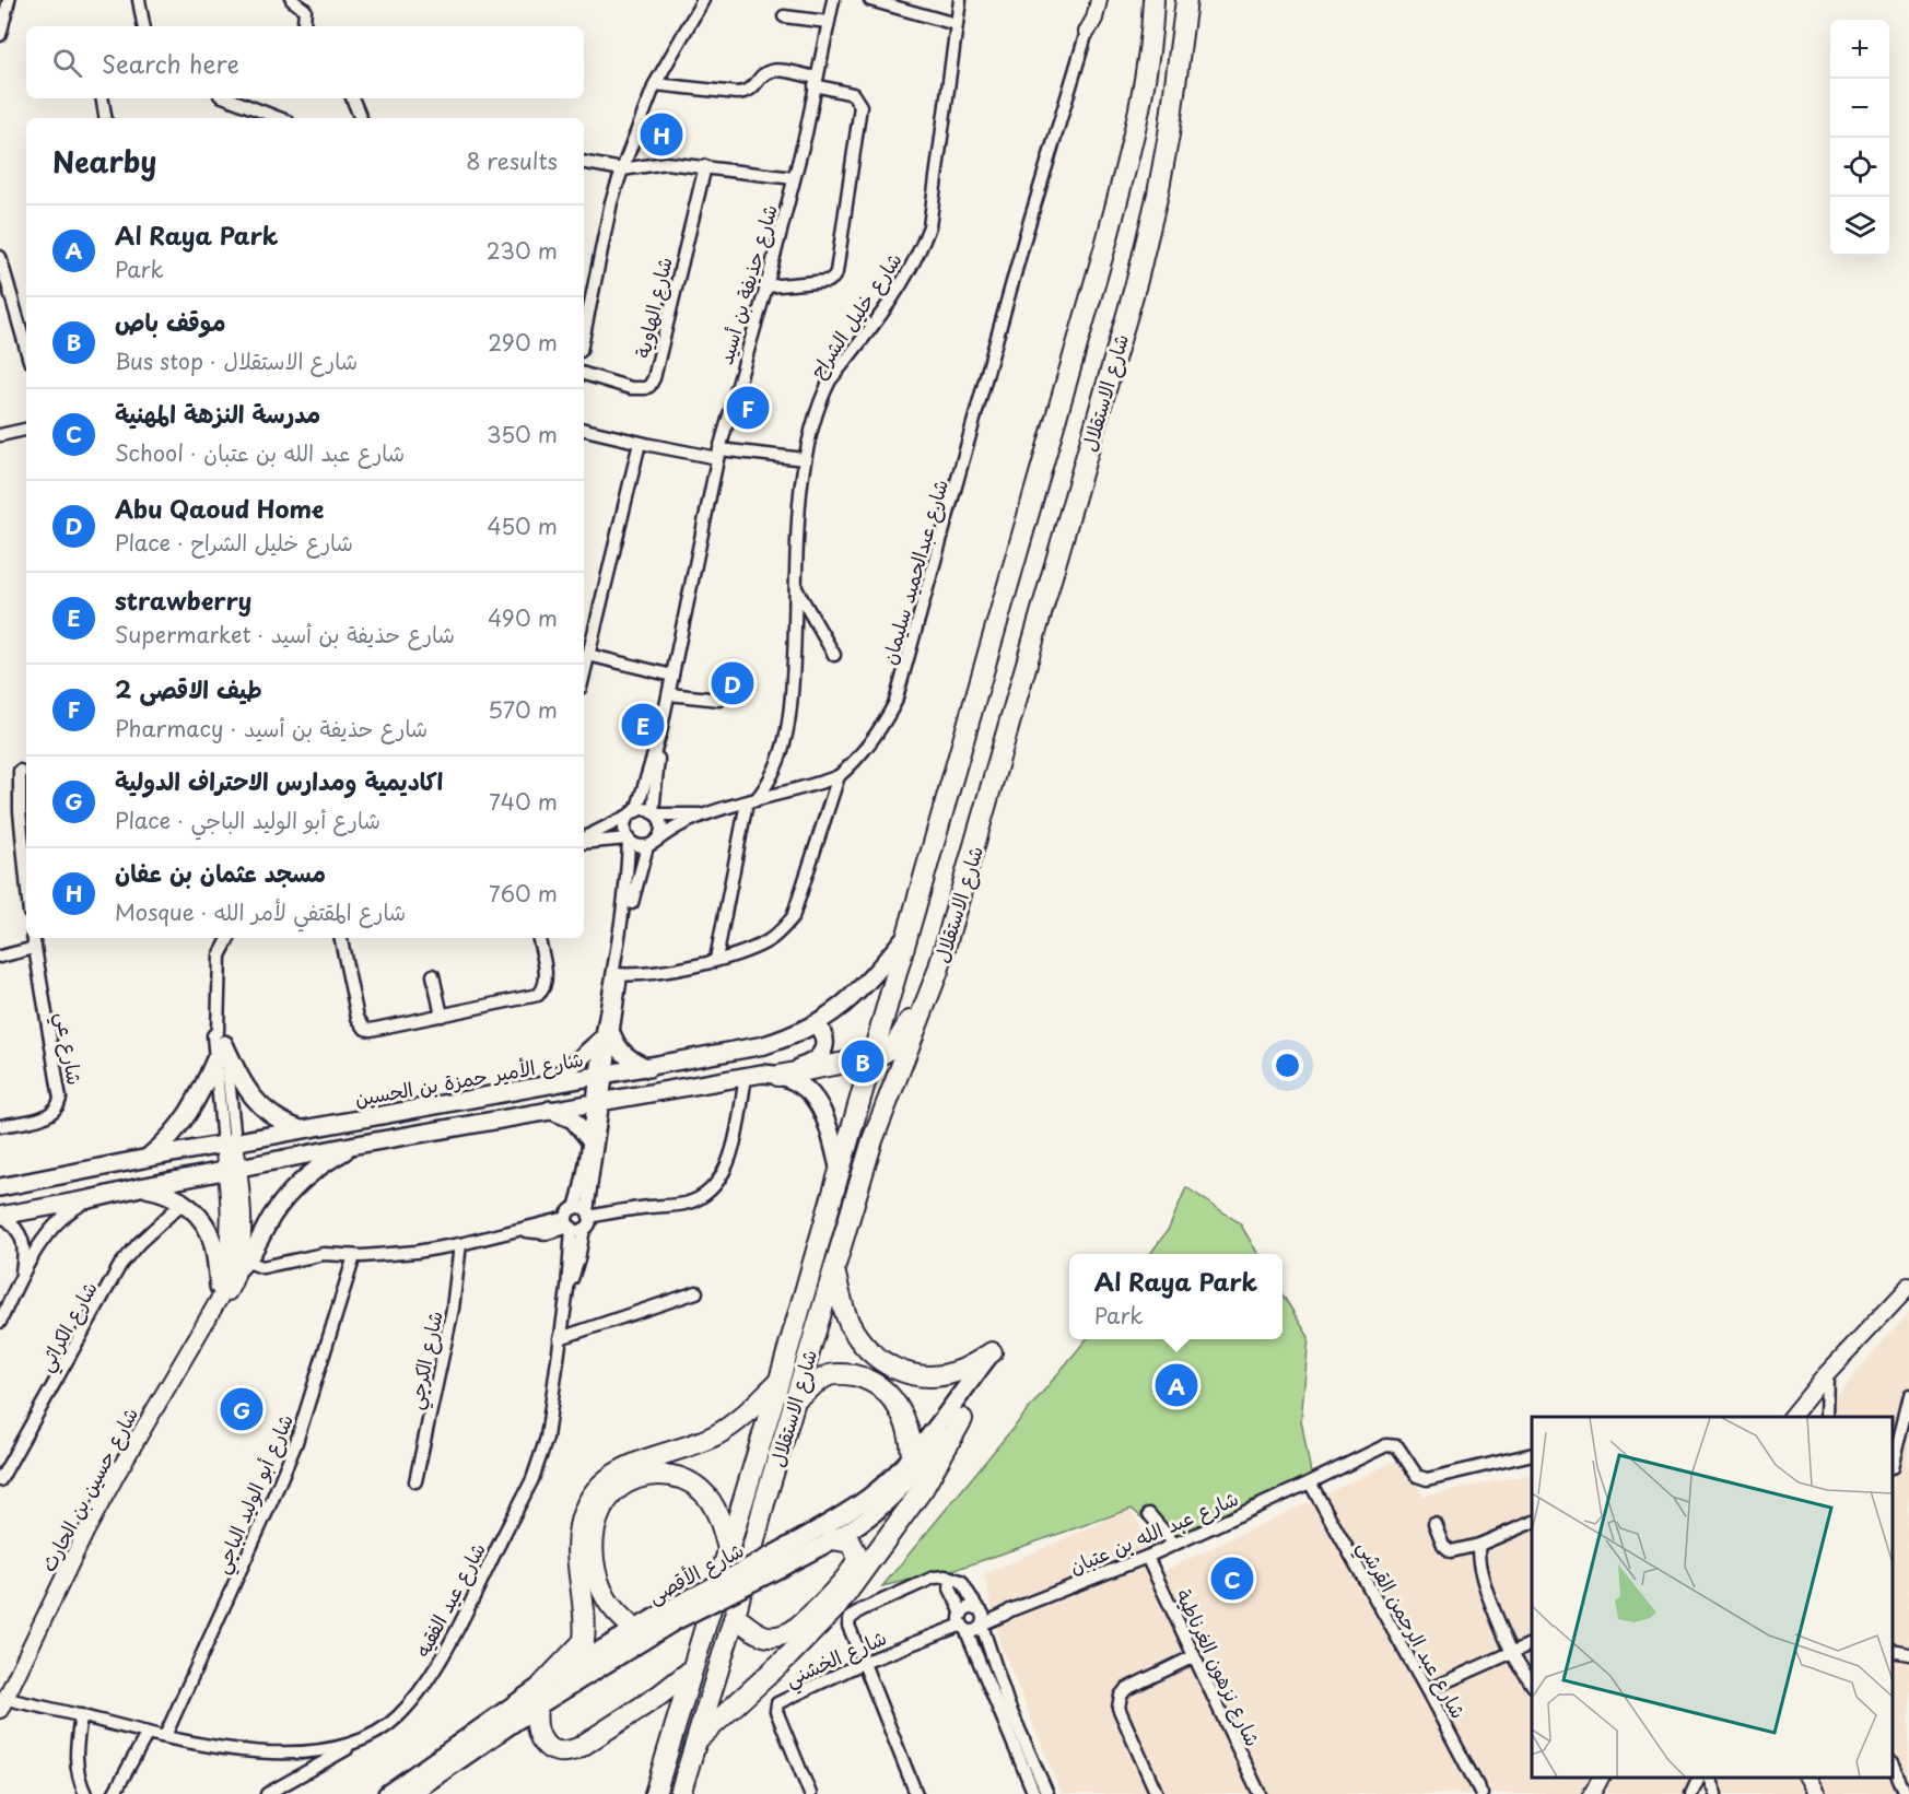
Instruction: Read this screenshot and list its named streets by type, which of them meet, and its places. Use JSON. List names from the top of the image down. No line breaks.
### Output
{"streets":{"highway":["شارع الاستقلال"],"main road":["شارع الأمير حمزة بن الحسين","شارع الأقصى"],"street":["شارع حذيفة بن أسيد","شارع الهاوية","شارع خليل الشراح","شارع عبدالحميد سليمان","شارع عي","شارع الكراثي","شارع الكرجي","شارع حسين بن الحارث","شارع أبو الوليد الباجي","شارع عبد الله بن عتبان","شارع عيد الفقيه","شارع عبد الرحمن القرشي","شارع الخشني","شارع نزهون الغرناطية"]},"crossings":[["شارع الاستقلال","شارع الأمير حمزة بن الحسين"],["شارع الأمير حمزة بن الحسين","شارع حسين بن الحارث"],["شارع حسين بن الحارث","شارع عيد الفقيه"],["شارع أبو الوليد الباجي","شارع عيد الفقيه"],["شارع عبد الله بن عتبان","شارع عبد الرحمن القرشي"],["شارع عبد الله بن عتبان","شارع نزهون الغرناطية"]],"page":{"map_buttons":["+","−"],"search":"Search here","pins":["H","F","D","E","B","A","G","C"],"heading":["Nearby","8 results"],"list":[{"mark":"A","name":"Al Raya Park","note":"Park","value":"230 m"},{"mark":"B","name":"موقف باص","note":"Bus stop · شارع الاستقلال","value":"290 m"},{"mark":"C","name":"مدرسة النزهة المهنية","note":"School · شارع عبد الله بن عتبان","value":"350 m"},{"mark":"D","name":"Abu Qaoud Home","note":"Place · شارع خليل الشراح","value":"450 m"},{"mark":"E","name":"strawberry","note":"Supermarket · شارع حذيفة بن أسيد","value":"490 m"},{"mark":"F","name":"طيف الاقصى 2","note":"Pharmacy · شارع حذيفة بن أسيد","value":"570 m"},{"mark":"G","name":"اكاديمية ومدارس الاحتراف الدولية","note":"Place · شارع أبو الوليد الباجي","value":"740 m"},{"mark":"H","name":"مسجد عثمان بن عفان","note":"Mosque · شارع المقتفي لأمر الله","value":"760 m"}],"popup":["Al Raya Park","Park"]}}
